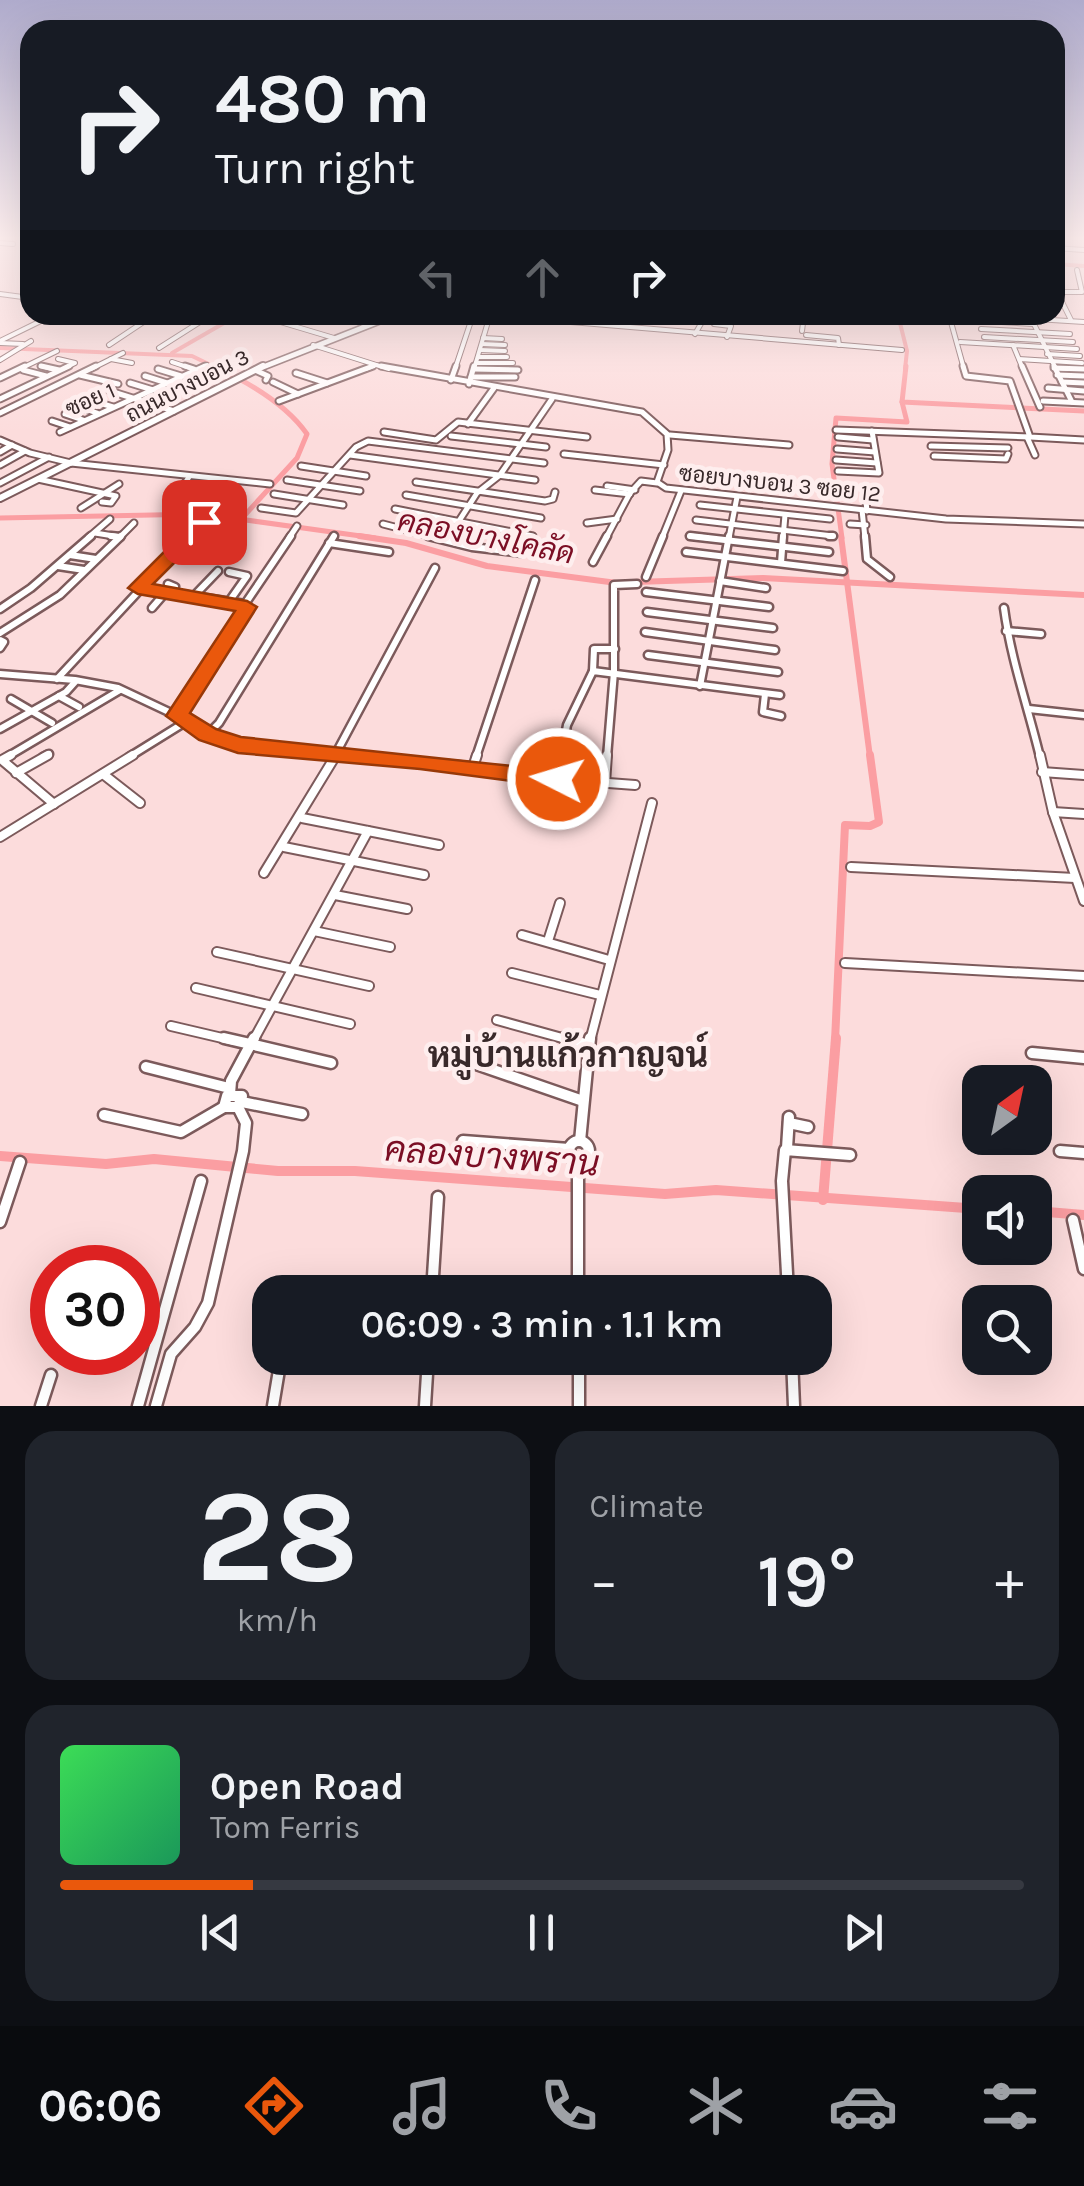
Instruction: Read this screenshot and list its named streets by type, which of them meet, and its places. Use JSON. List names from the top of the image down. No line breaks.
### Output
{"streets":{"main road":["ถนนบางบอน 3"],"street":["ซอย 1","ซอยบางบอน 3 ซอย 12"]},"crossings":[["ถนนบางบอน 3","ซอยบางบอน 3 ซอย 12"]],"districts":["หมู่บ้านแก้วกาญจน์"],"water":["คลองบางโคลัด","คลองบางพราน"],"north":"top right","page":{"turn":["480 m","Turn right"],"limit":"30","trip":"06:09 · 3 min · 1.1 km","tile":[["28","km/h"],"Climate"],"heat":["−","19°","+"],"song":["Open Road","Tom Ferris"],"tabs":"06:06"}}
